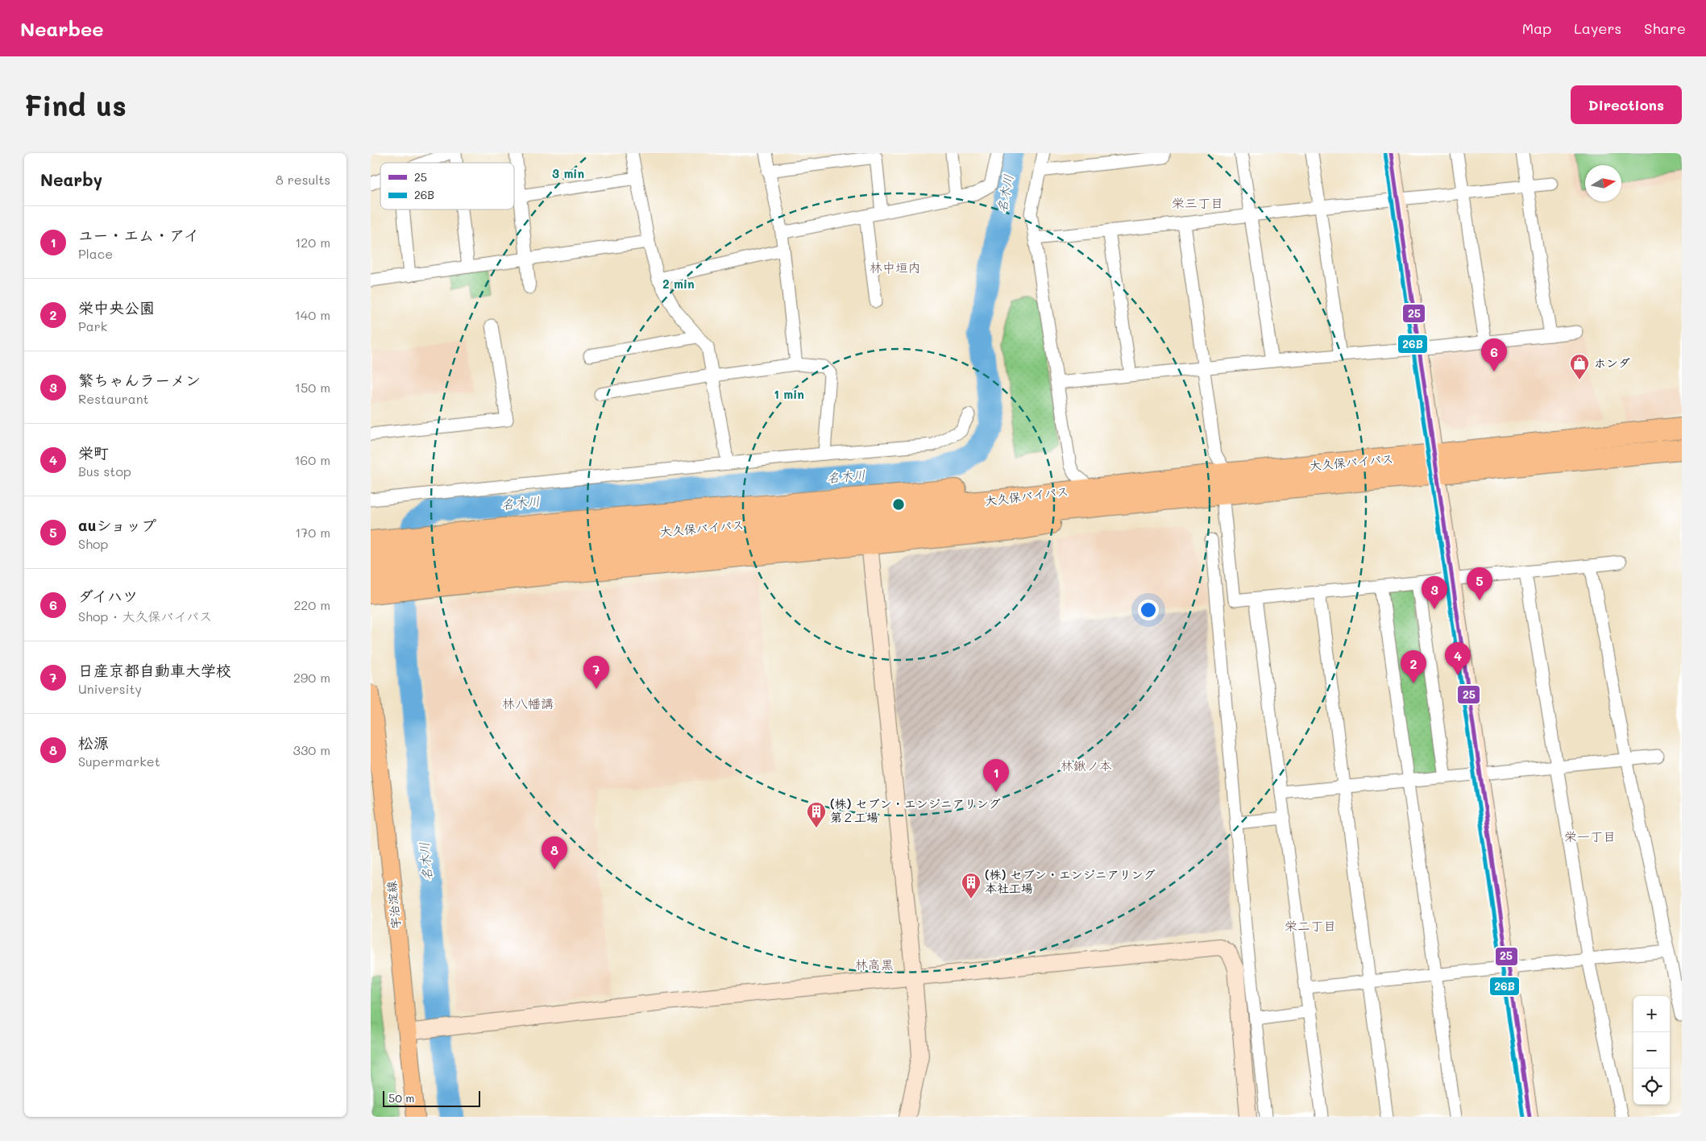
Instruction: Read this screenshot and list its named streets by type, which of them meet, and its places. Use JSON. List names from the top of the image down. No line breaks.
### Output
{"streets":{"highway":["大久保バイパス"],"main road":["宇治淀線"]},"districts":["栄三丁目","林中垣内","林八幡講","林鍬ノ本","栄一丁目","栄二丁目","林高黒"],"water":["名木川"],"places":{"shop":["ホンダ"],"building":["(株) セブン・エンジニアリング 第２工場","(株) セブン・エンジニアリング 本社工場"]},"lines":["transit line 25","transit line 26B"],"legend":["25","26B"],"scale_bar":"50 m","north":"right","page":{"header":"Nearbee","nav":["Map","Layers","Share"],"buttons":"Directions","title":"Find us","heading":["Nearby","8 results"],"list":[{"mark":"1","name":"ユー・エム・アイ","note":"Place","value":"120 m"},{"mark":"2","name":"栄中央公園","note":"Park","value":"140 m"},{"mark":"3","name":"繁ちゃんラーメン","note":"Restaurant","value":"150 m"},{"mark":"4","name":"栄町","note":"Bus stop","value":"160 m"},{"mark":"5","name":"auショップ","note":"Shop","value":"170 m"},{"mark":"6","name":"ダイハツ","note":"Shop · 大久保バイパス","value":"220 m"},{"mark":"7","name":"日産京都自動車大学校","note":"University","value":"290 m"},{"mark":"8","name":"松源","note":"Supermarket","value":"330 m"}],"pins":["6","5","3","4","2","7","1","8"],"map_buttons":["+","−"],"scale":"50 m"},"rings":["3 min","2 min","1 min"]}
